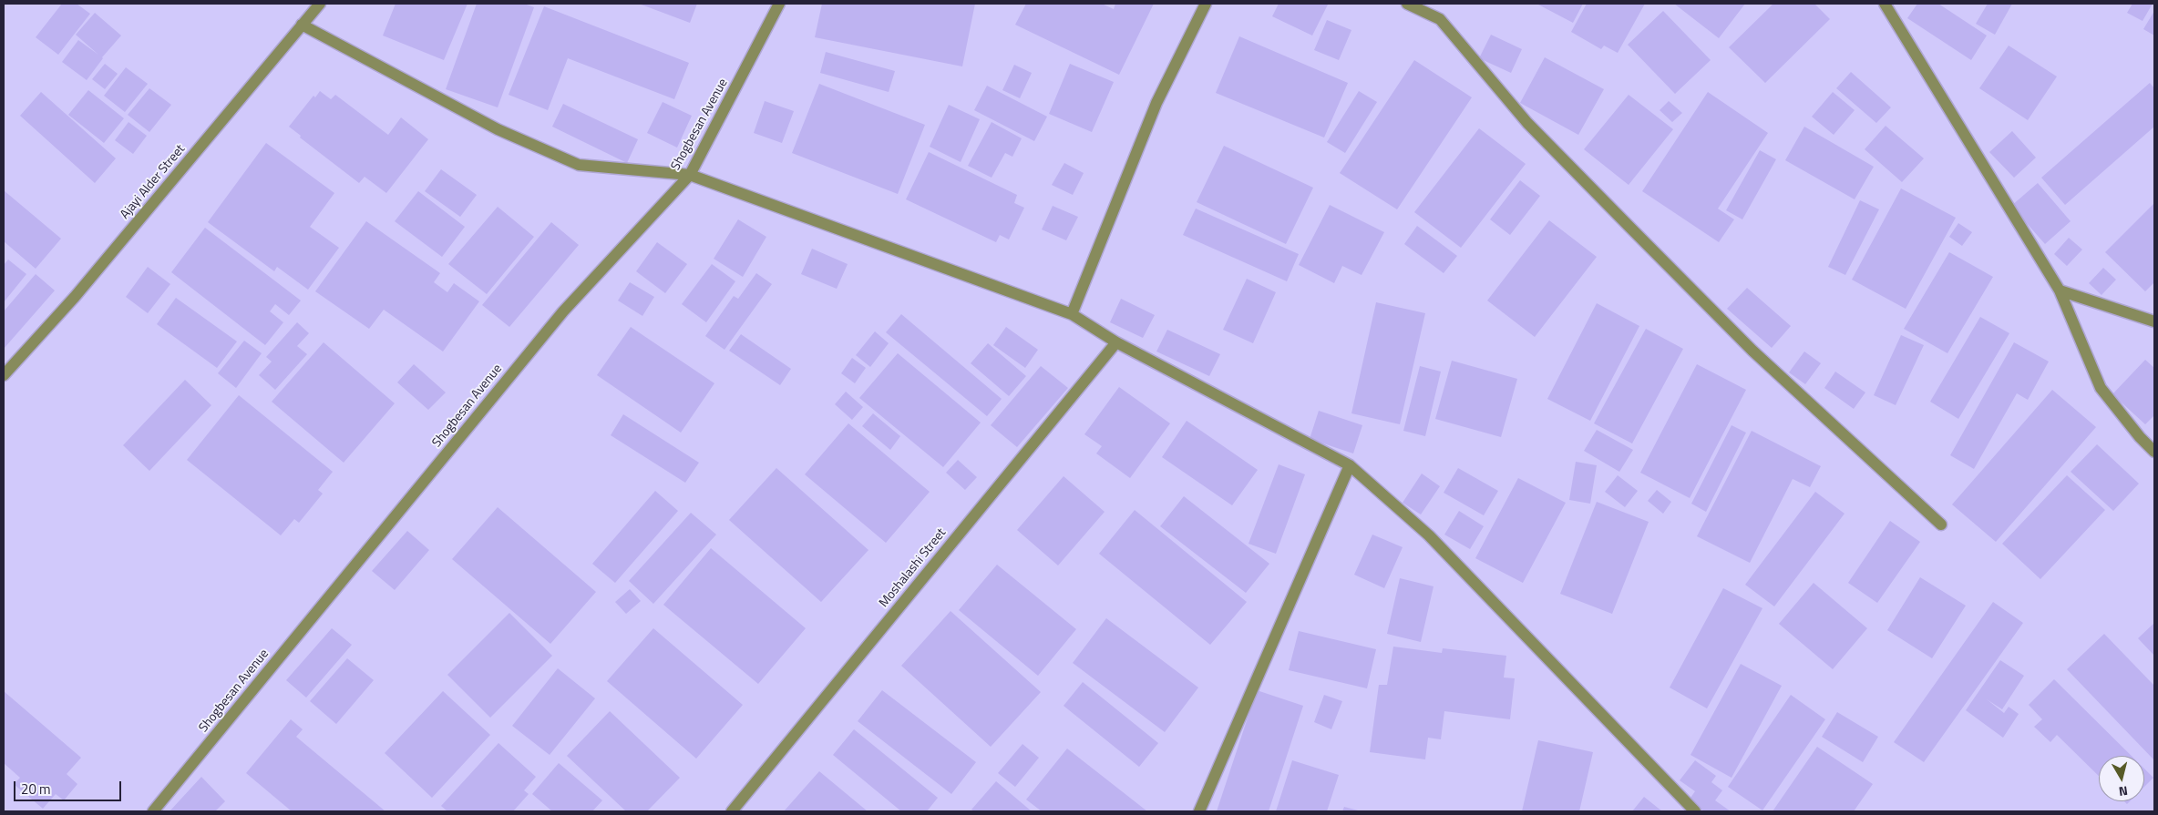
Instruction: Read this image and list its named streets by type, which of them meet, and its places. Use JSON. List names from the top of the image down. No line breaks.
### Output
{"streets":{"street":["Shogbesan Avenue","Ajayi Alder Street","Moshalashi Street"]},"scale_bar":"20 m","north":"bottom"}
